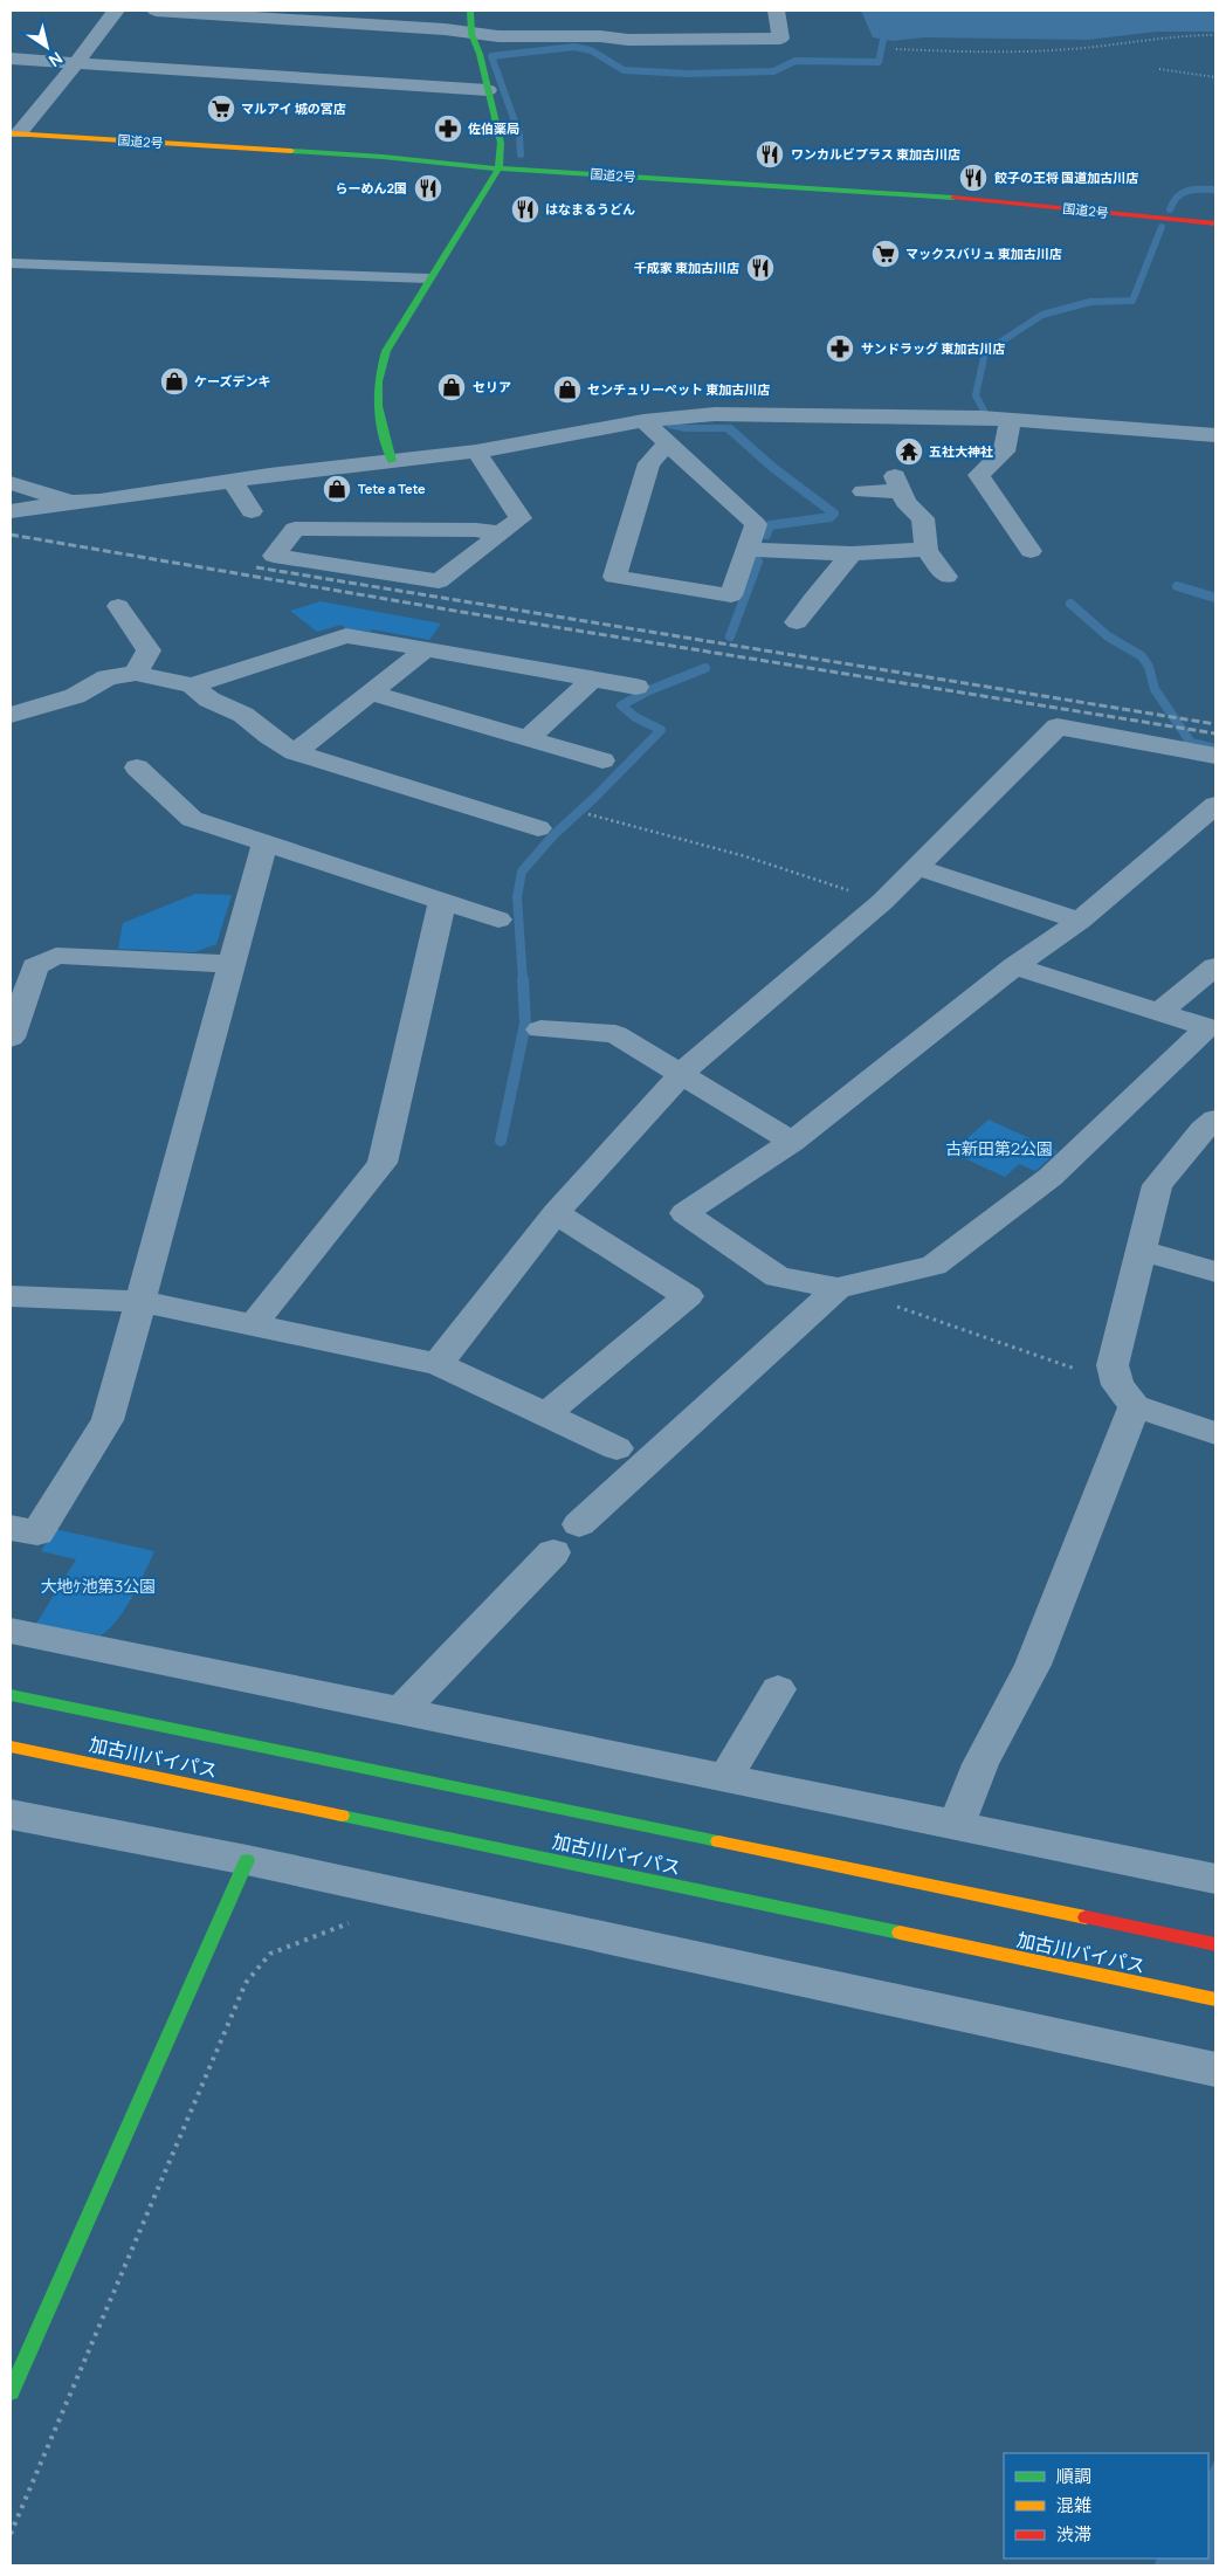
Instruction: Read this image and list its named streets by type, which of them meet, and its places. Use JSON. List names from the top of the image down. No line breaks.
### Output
{"streets":{"main road":["国道2号","加古川バイパス"]},"parks":["古新田第2公園","大地ｹ池第3公園"],"places":{"supermarket":["マルアイ 城の宮店","マックスバリュ 東加古川店"],"pharmacy":["佐伯薬局","サンドラッグ 東加古川店"],"restaurant":["ワンカルビプラス 東加古川店","餃子の王将 国道加古川店","らーめん2国","はなまるうどん","千成家 東加古川店"],"shop":["ケーズデンキ","セリア","センチュリーペット 東加古川店","Tete a Tete"],"temple":["五社大神社"]},"legend":["順調","混雑","渋滞"],"north":"bottom right"}
